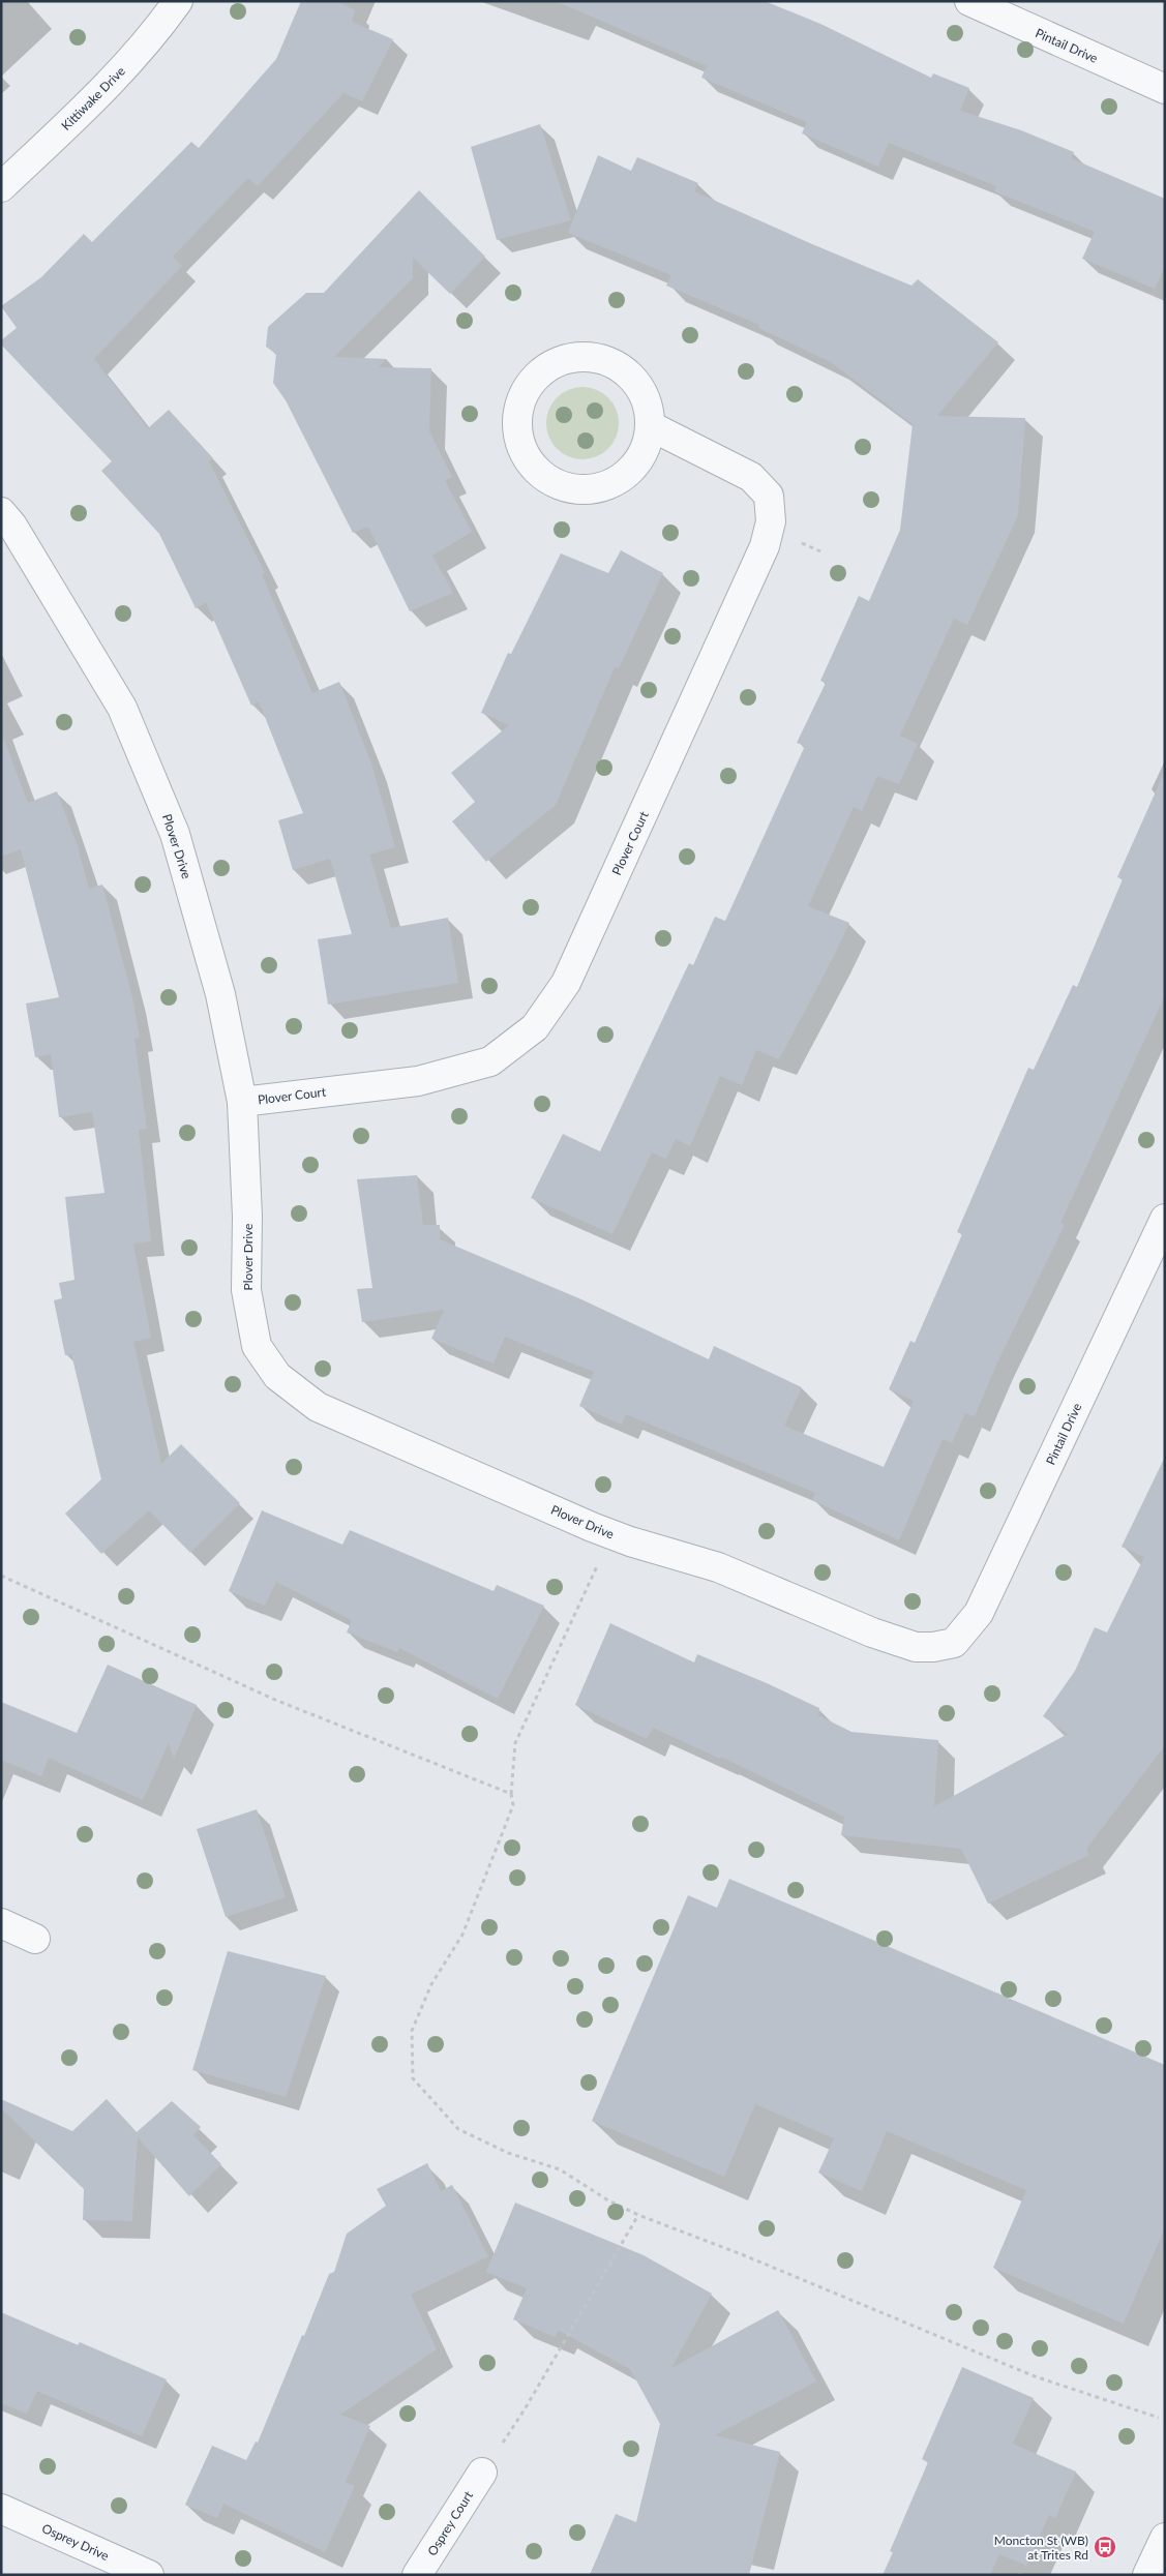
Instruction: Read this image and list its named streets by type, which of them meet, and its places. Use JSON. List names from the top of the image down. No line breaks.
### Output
{"streets":{"street":["Pintail Drive","Kittiwake Drive","Plover Court","Plover Drive","Osprey Court","Osprey Drive"]},"crossings":[["Pintail Drive","Plover Drive"],["Plover Court","Plover Drive"]],"places":{"bus stop":["Moncton St (WB) at Trites Rd"]}}
